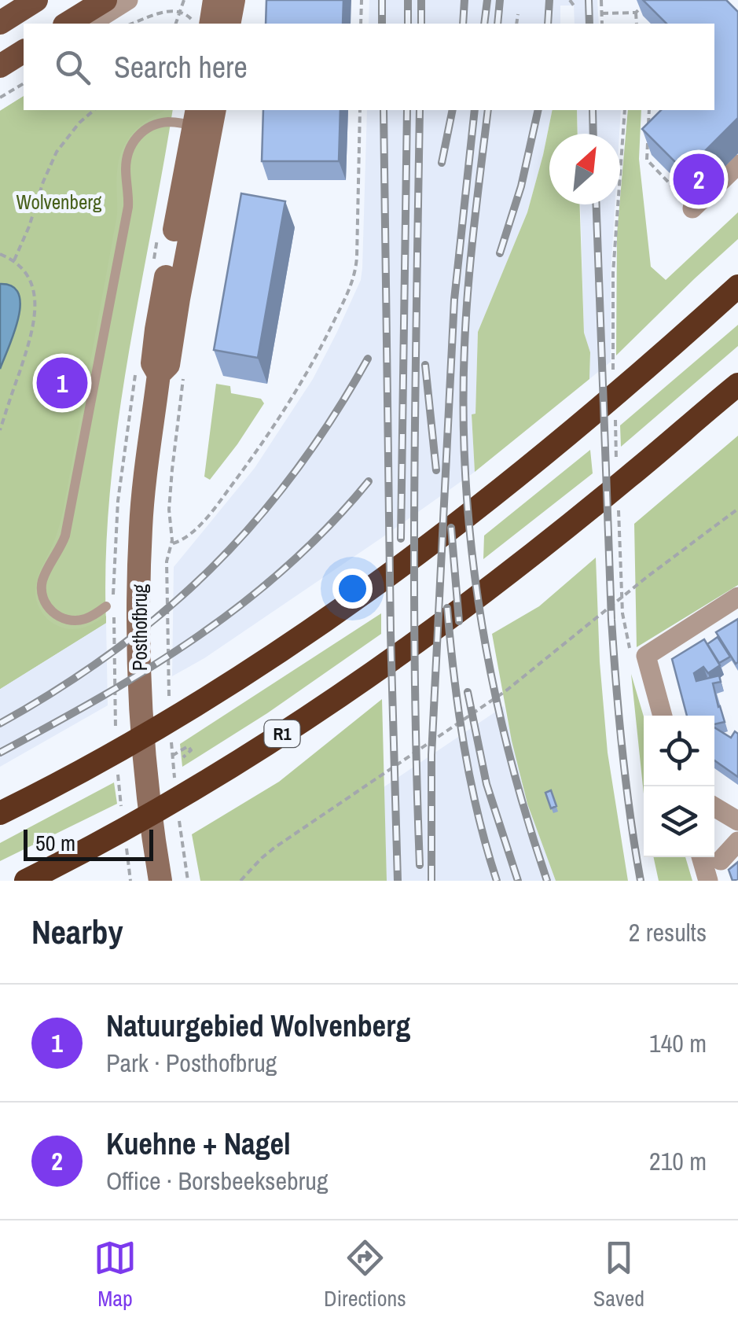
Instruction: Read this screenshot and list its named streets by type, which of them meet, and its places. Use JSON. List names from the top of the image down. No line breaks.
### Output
{"streets":{"highway":["R1"],"street":["Posthofbrug"]},"parks":["Wolvenberg"],"scale_bar":"50 m","north":"top right","page":{"search":"Search here","pins":["2","1"],"scale":"50 m","heading":["Nearby","2 results"],"list":[{"mark":"1","name":"Natuurgebied Wolvenberg","note":"Park · Posthofbrug","value":"140 m"},{"mark":"2","name":"Kuehne + Nagel","note":"Office · Borsbeeksebrug","value":"210 m"}],"nav":["Map","Directions","Saved"]}}
